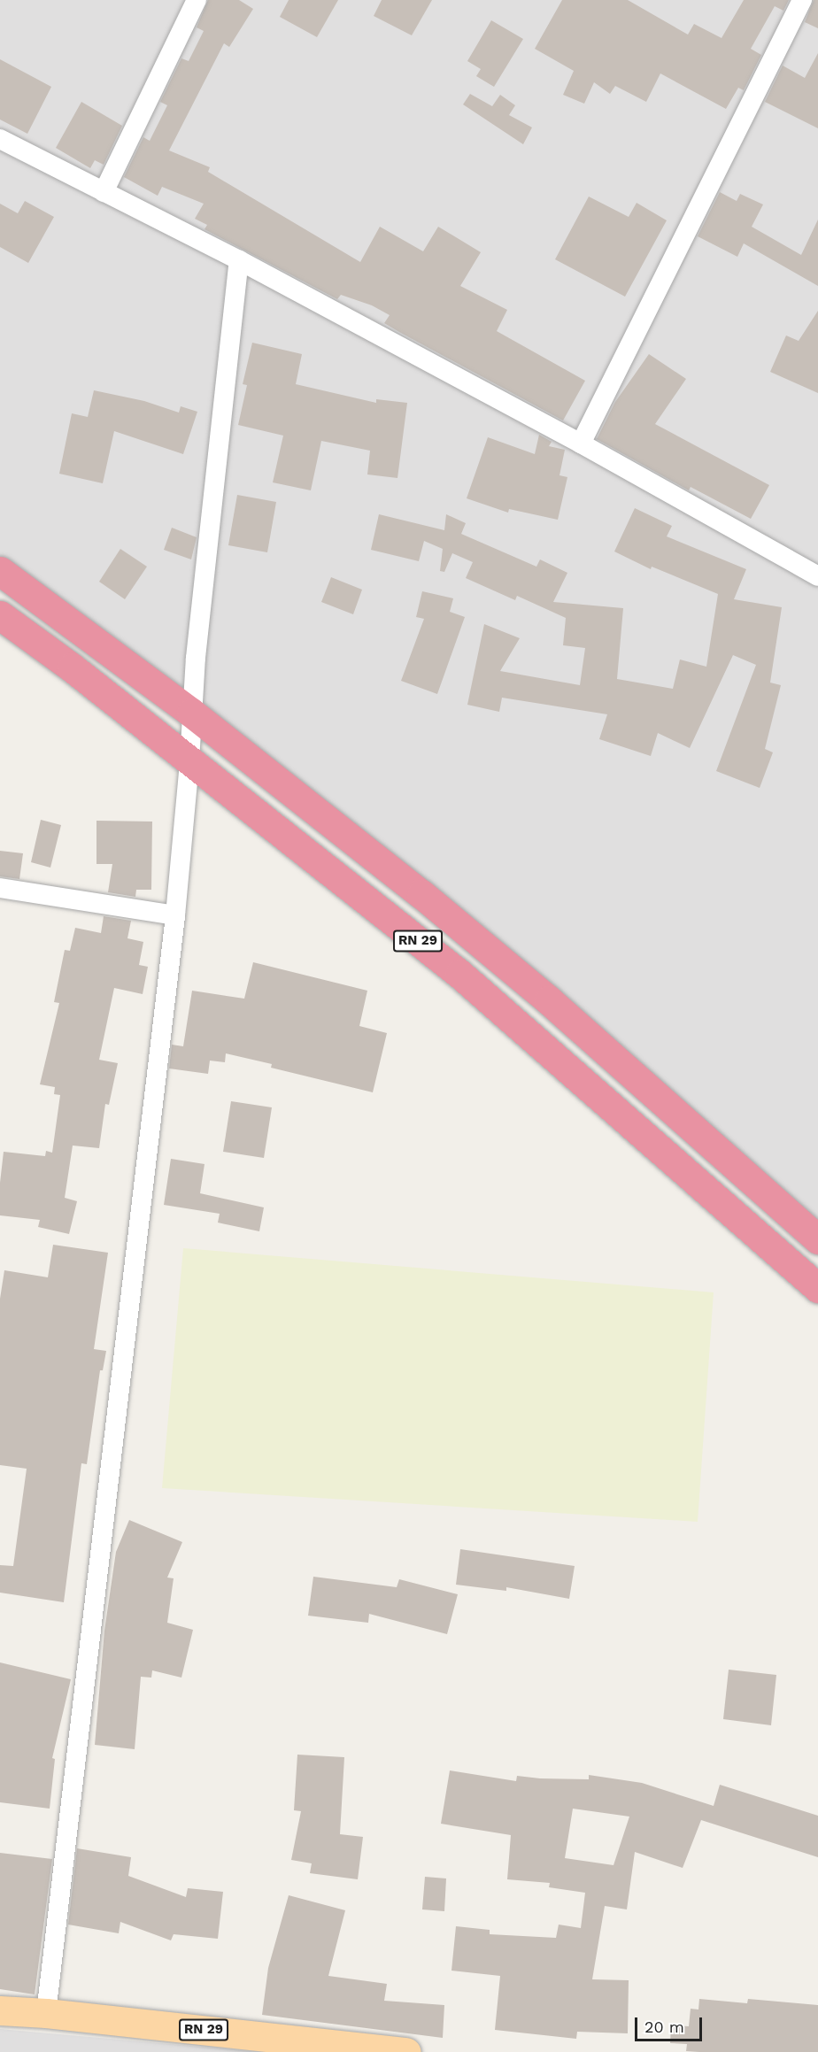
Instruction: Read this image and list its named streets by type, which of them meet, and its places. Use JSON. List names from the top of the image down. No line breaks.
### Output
{"streets":{"highway":["RN 29"]},"scale_bar":"20 m"}
